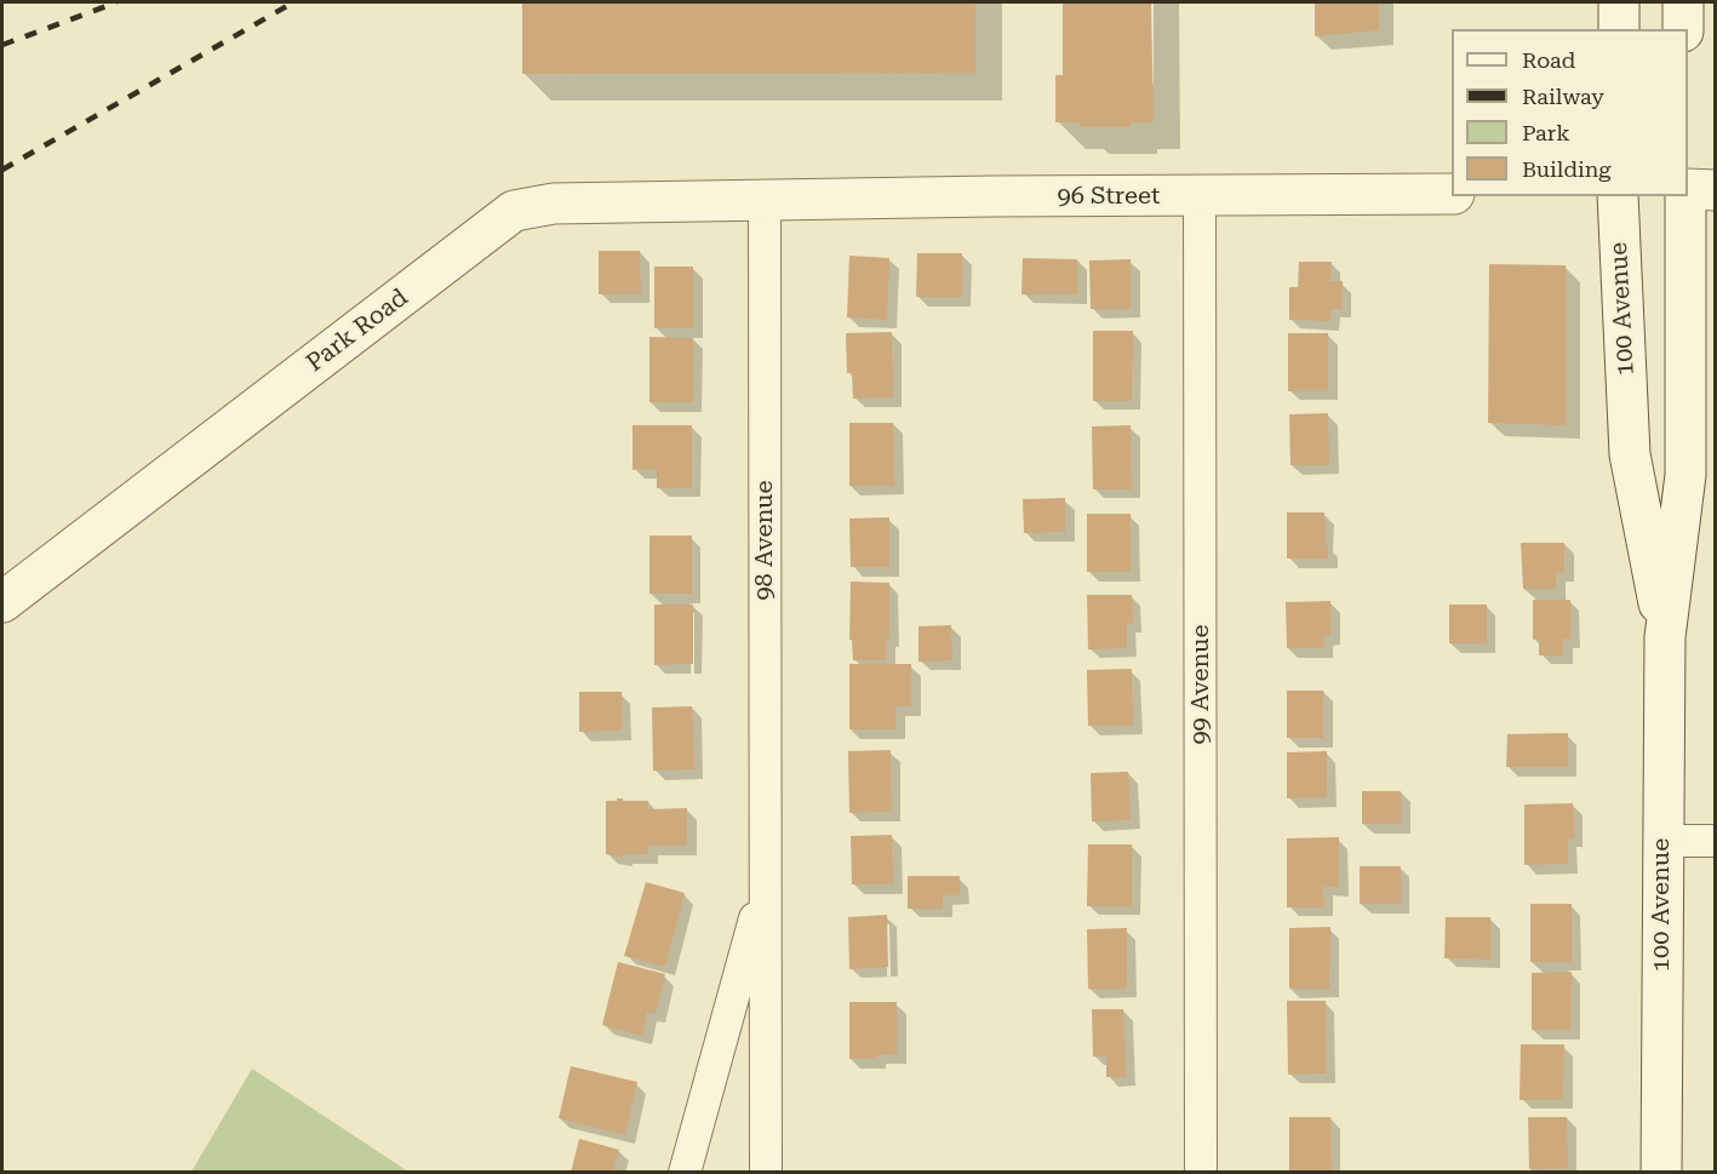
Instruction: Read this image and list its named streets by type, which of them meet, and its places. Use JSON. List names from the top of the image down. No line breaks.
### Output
{"streets":{"street":["96 Street","100 Avenue","Park Road","98 Avenue","99 Avenue"]},"crossings":[["96 Street","Park Road"],["96 Street","98 Avenue"],["96 Street","99 Avenue"],["Park Road","98 Avenue"]],"legend":["Road","Railway","Park","Building"]}
